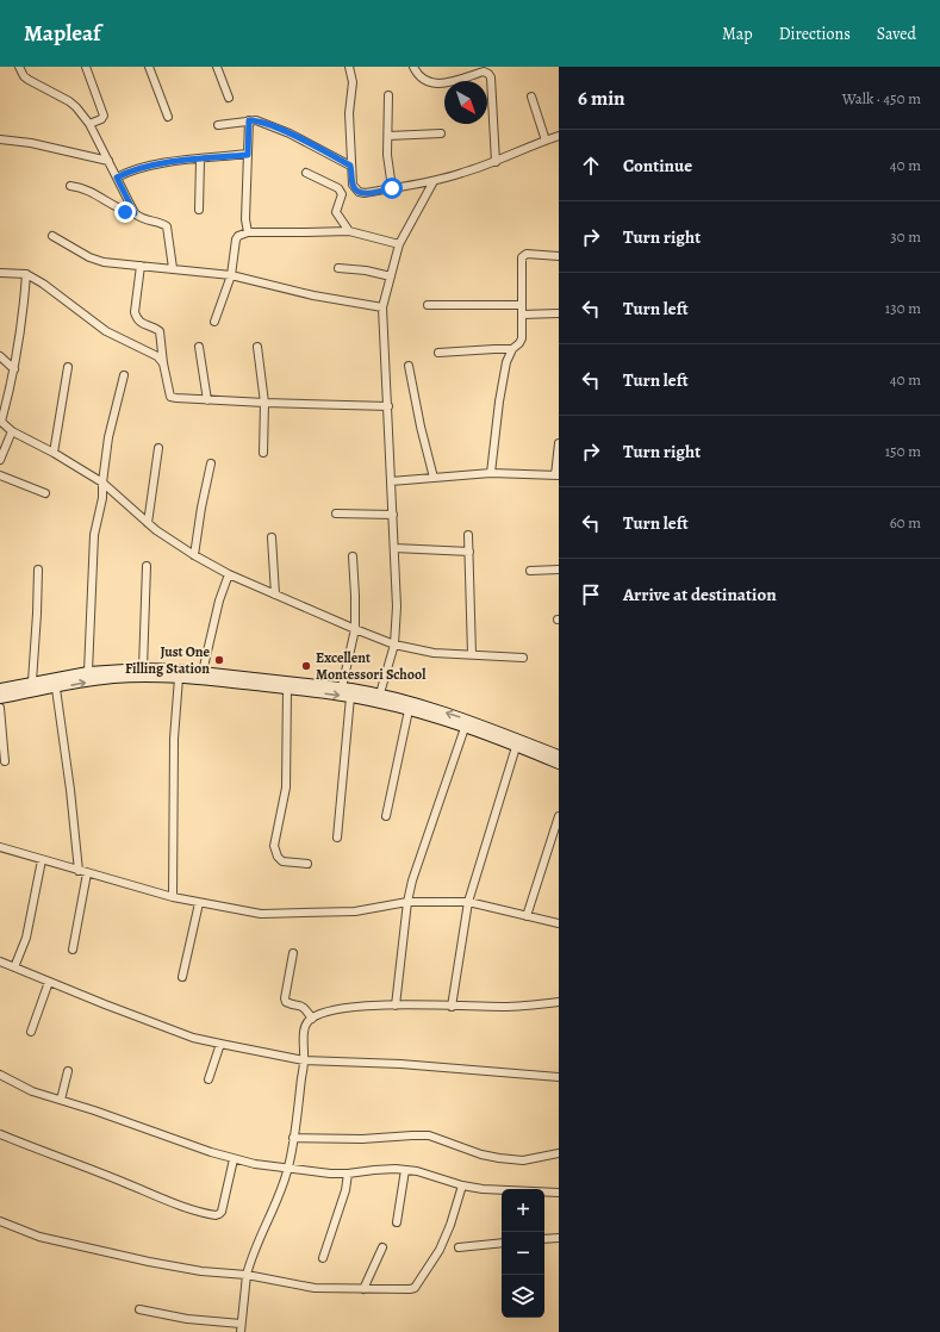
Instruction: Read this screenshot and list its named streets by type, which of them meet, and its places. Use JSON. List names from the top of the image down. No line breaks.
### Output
{"places":["Just One Filling Station","Excellent Montessori School"],"north":"bottom right","page":{"header":"Mapleaf","nav":["Map","Directions","Saved"],"heading":["6 min","Walk · 450 m"],"list":[["Continue","40 m"],["Turn right","30 m"],["Turn left","130 m"],["Turn left","40 m"],["Turn right","150 m"],["Turn left","60 m"],"Arrive at destination"],"map_buttons":["+","−"]}}
